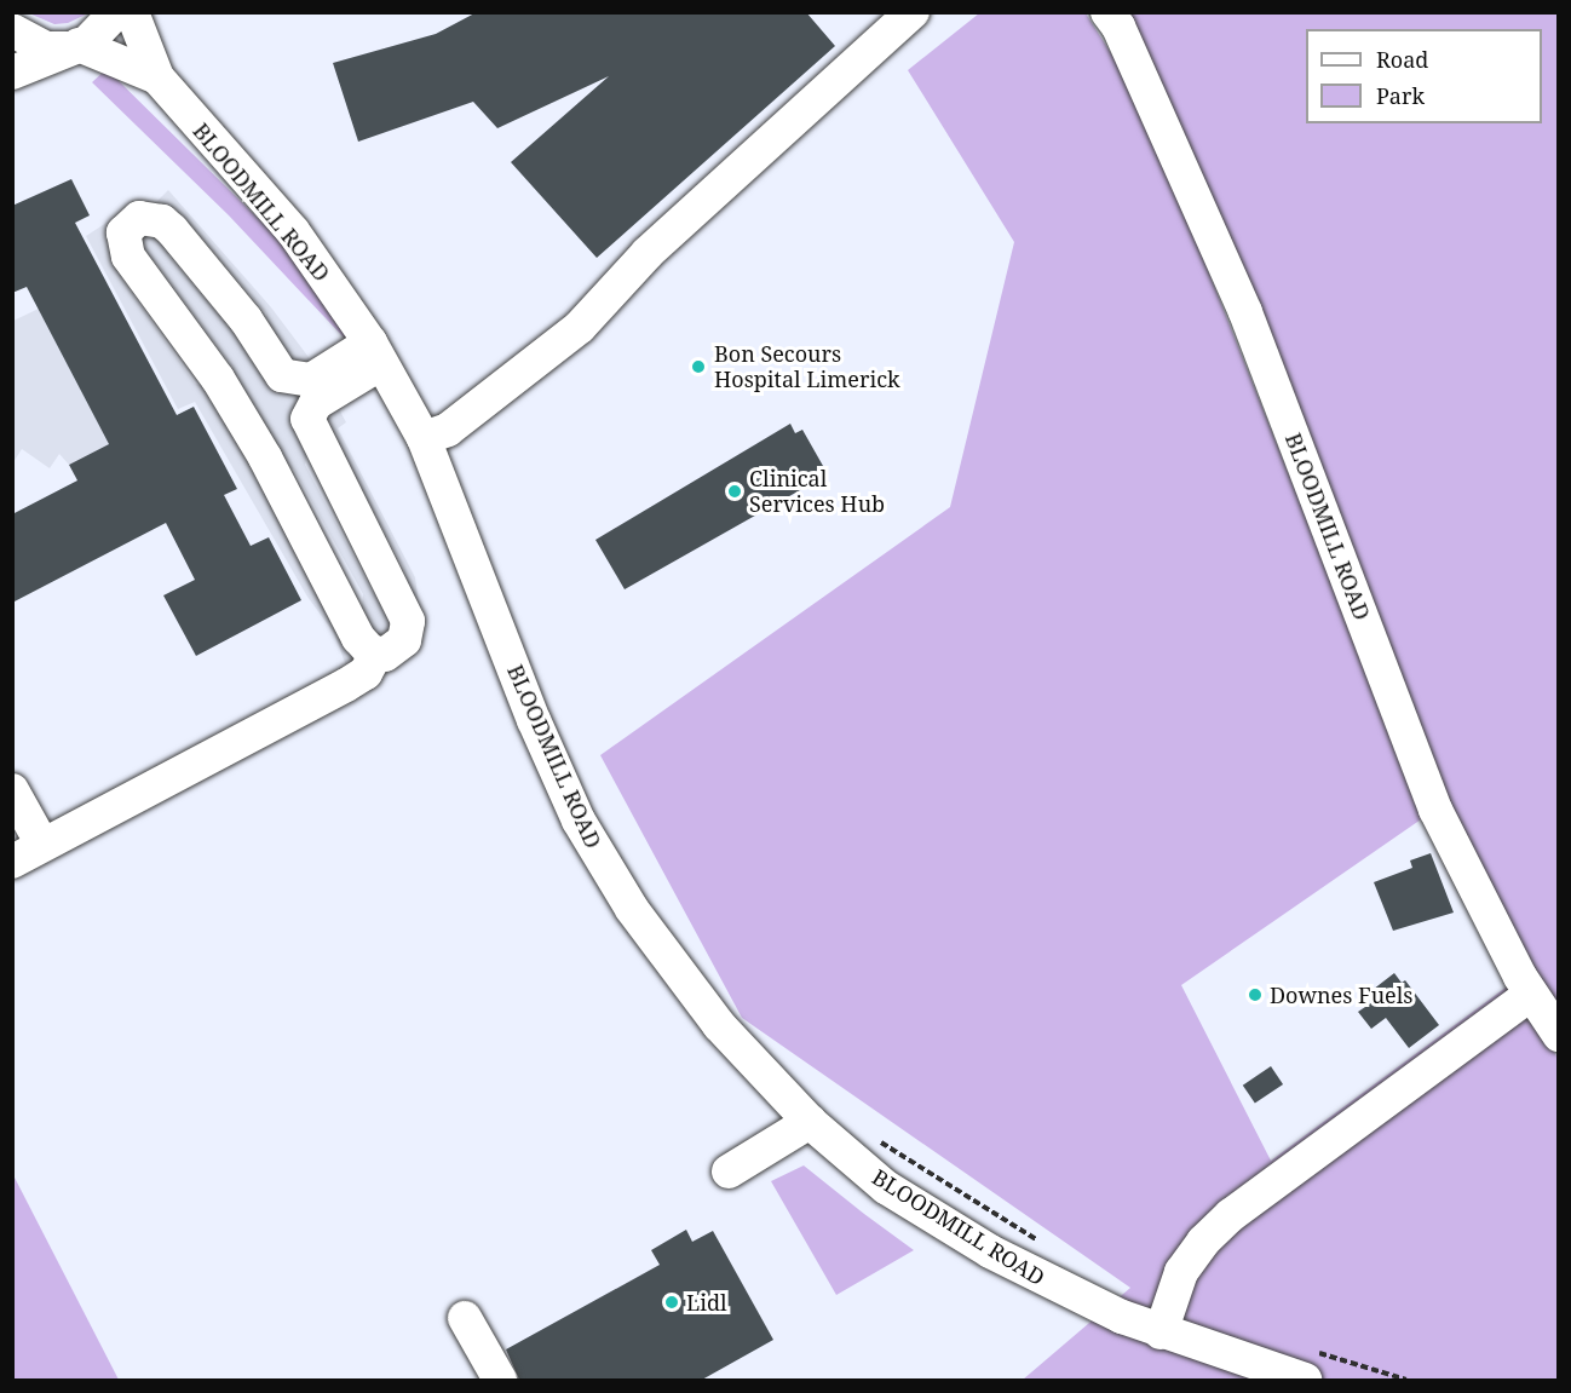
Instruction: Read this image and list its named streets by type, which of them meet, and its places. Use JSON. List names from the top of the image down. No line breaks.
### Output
{"streets":{"street":["BLOODMILL ROAD"]},"places":["Bon Secours Hospital Limerick","Clinical Services Hub","Downes Fuels","Lidl"],"legend":["Road","Park"]}
